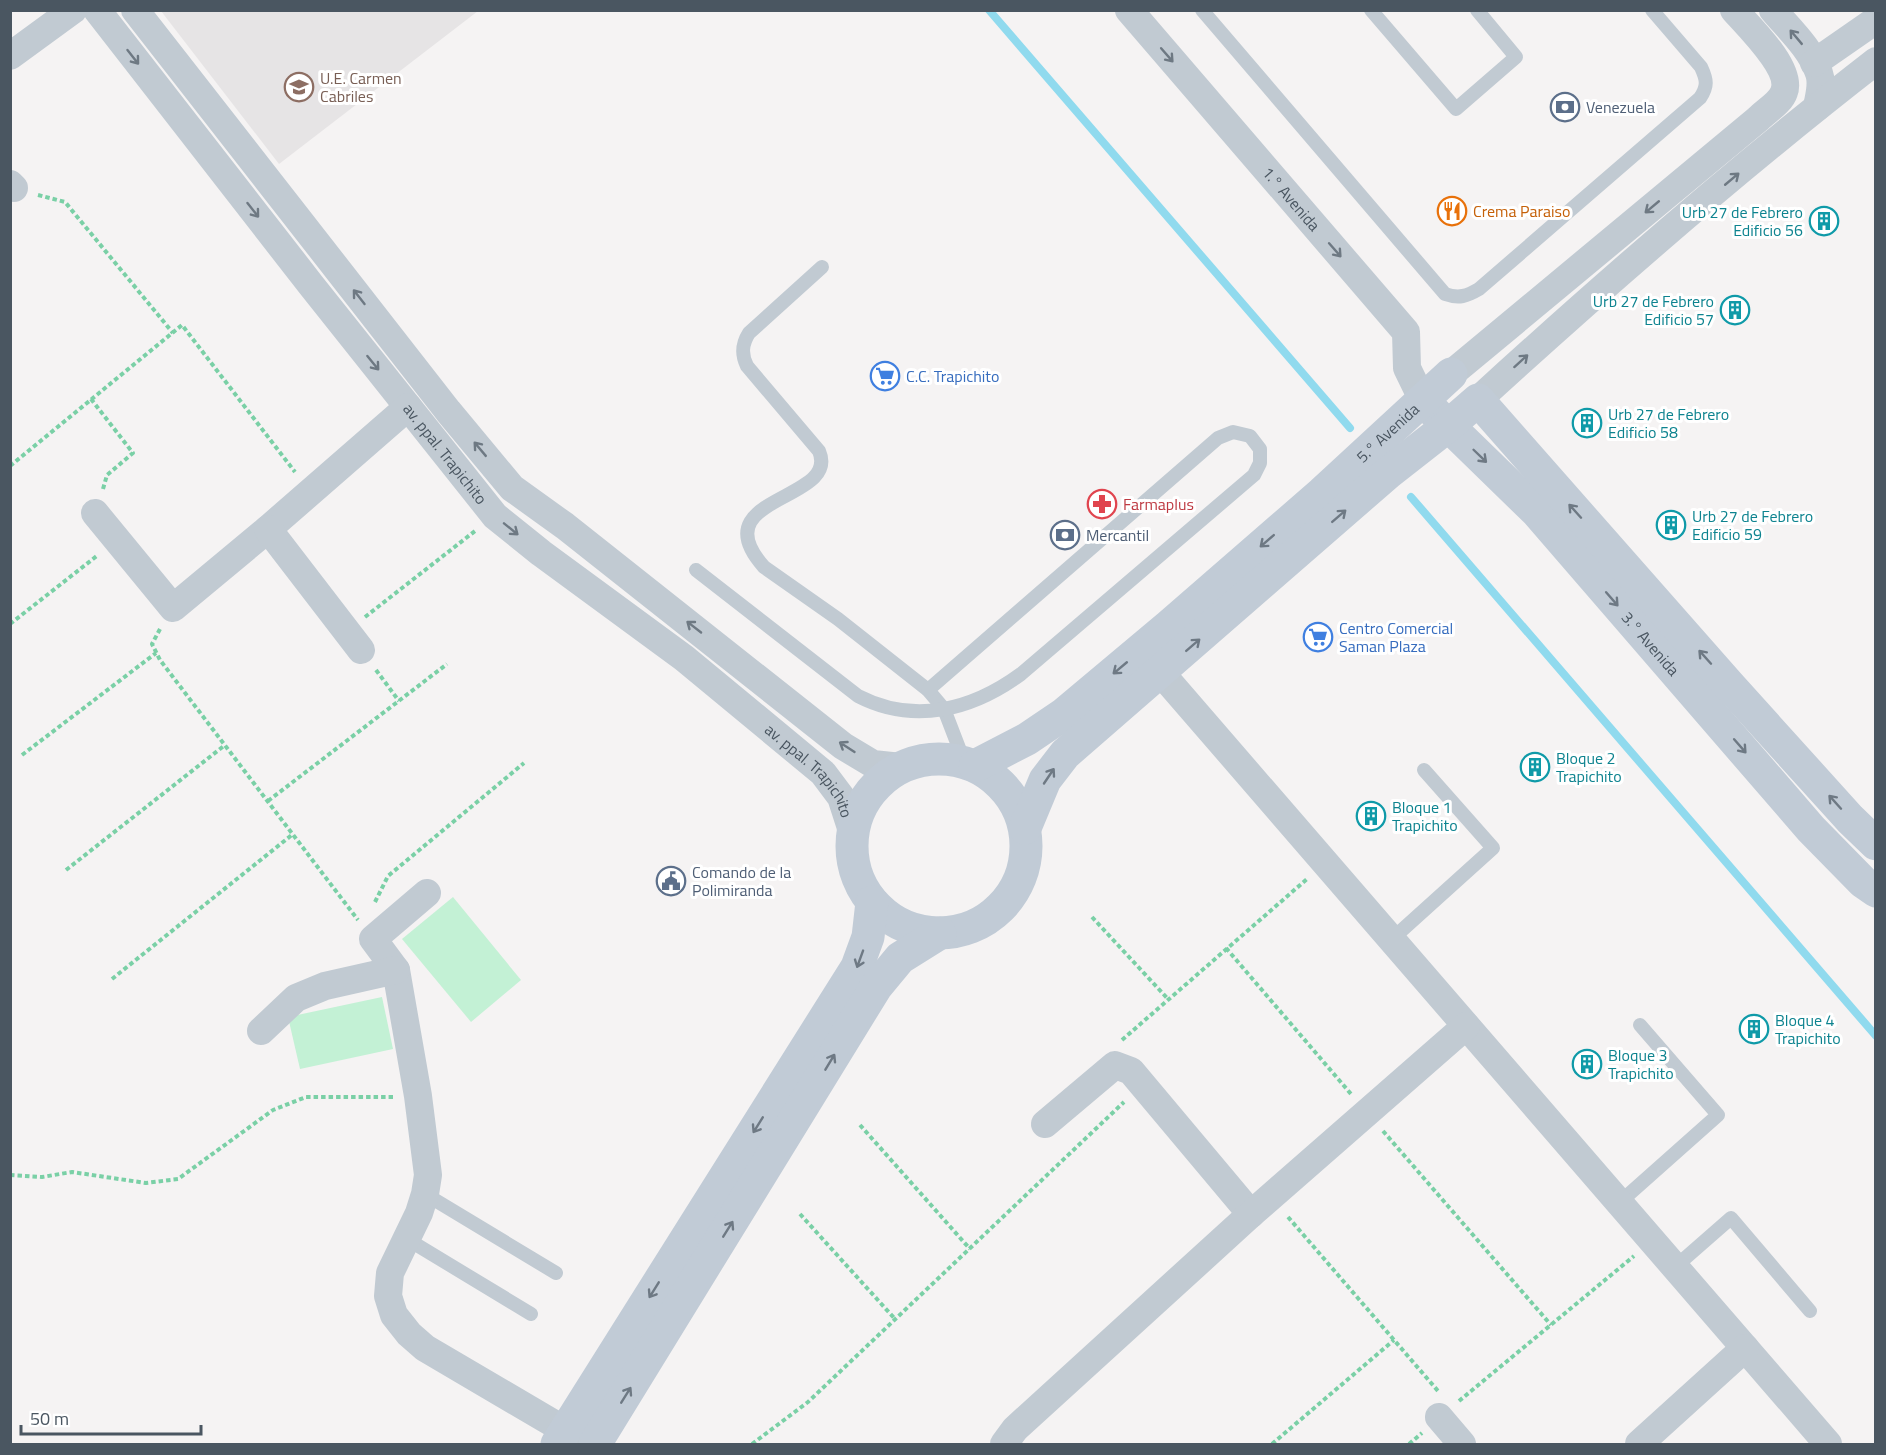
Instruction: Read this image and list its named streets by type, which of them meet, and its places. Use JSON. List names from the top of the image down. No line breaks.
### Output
{"streets":{"street":["1.° Avenida","5.° Avenida","av. ppal. Trapichito","3.° Avenida"]},"crossings":[["1.° Avenida","5.° Avenida"],["1.° Avenida","3.° Avenida"],["5.° Avenida","av. ppal. Trapichito"],["5.° Avenida","3.° Avenida"]],"one_way":["1.° Avenida"],"places":{"school or university":["U.E. Carmen Cabriles"],"bank":["Venezuela","Mercantil"],"restaurant":["Crema Paraiso"],"building":["Urb 27 de Febrero Edificio 56","Urb 27 de Febrero Edificio 57","Urb 27 de Febrero Edificio 58","Urb 27 de Febrero Edificio 59","Bloque 2 Trapichito","Bloque 1 Trapichito","Bloque 4 Trapichito","Bloque 3 Trapichito"],"supermarket":["C.C. Trapichito","Centro Comercial Saman Plaza"],"pharmacy":["Farmaplus"],"public building":["Comando de la Polimiranda"]},"scale_bar":"50 m"}
